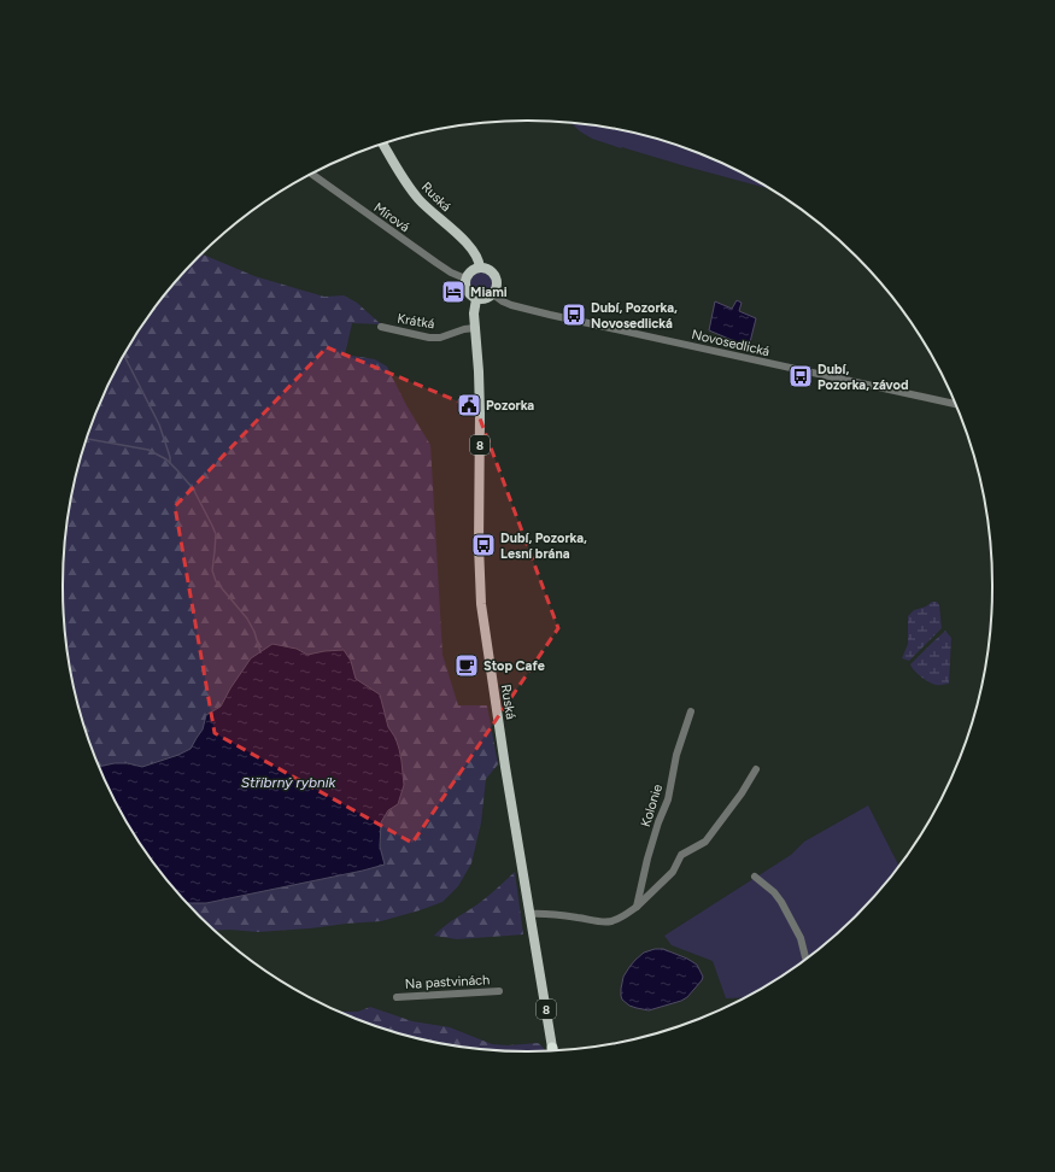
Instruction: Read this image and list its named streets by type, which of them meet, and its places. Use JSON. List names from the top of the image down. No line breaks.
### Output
{"streets":{"main road":["Ruská","8"],"street":["Mírová","Krátká","Novosedlická","Kolonie","Na pastvinách"]},"crossings":[["Ruská","Mírová"],["Ruská","Krátká"],["Ruská","Novosedlická"],["Mírová","Novosedlická"]],"water":["Stříbrný rybník"],"places":{"hotel":["Miami"],"bus stop":["Dubí, Pozorka, Novosedlická","Dubí, Pozorka, závod","Dubí, Pozorka, Lesní brána"],"public building":["Pozorka"],"cafe":["Stop Cafe"]}}
